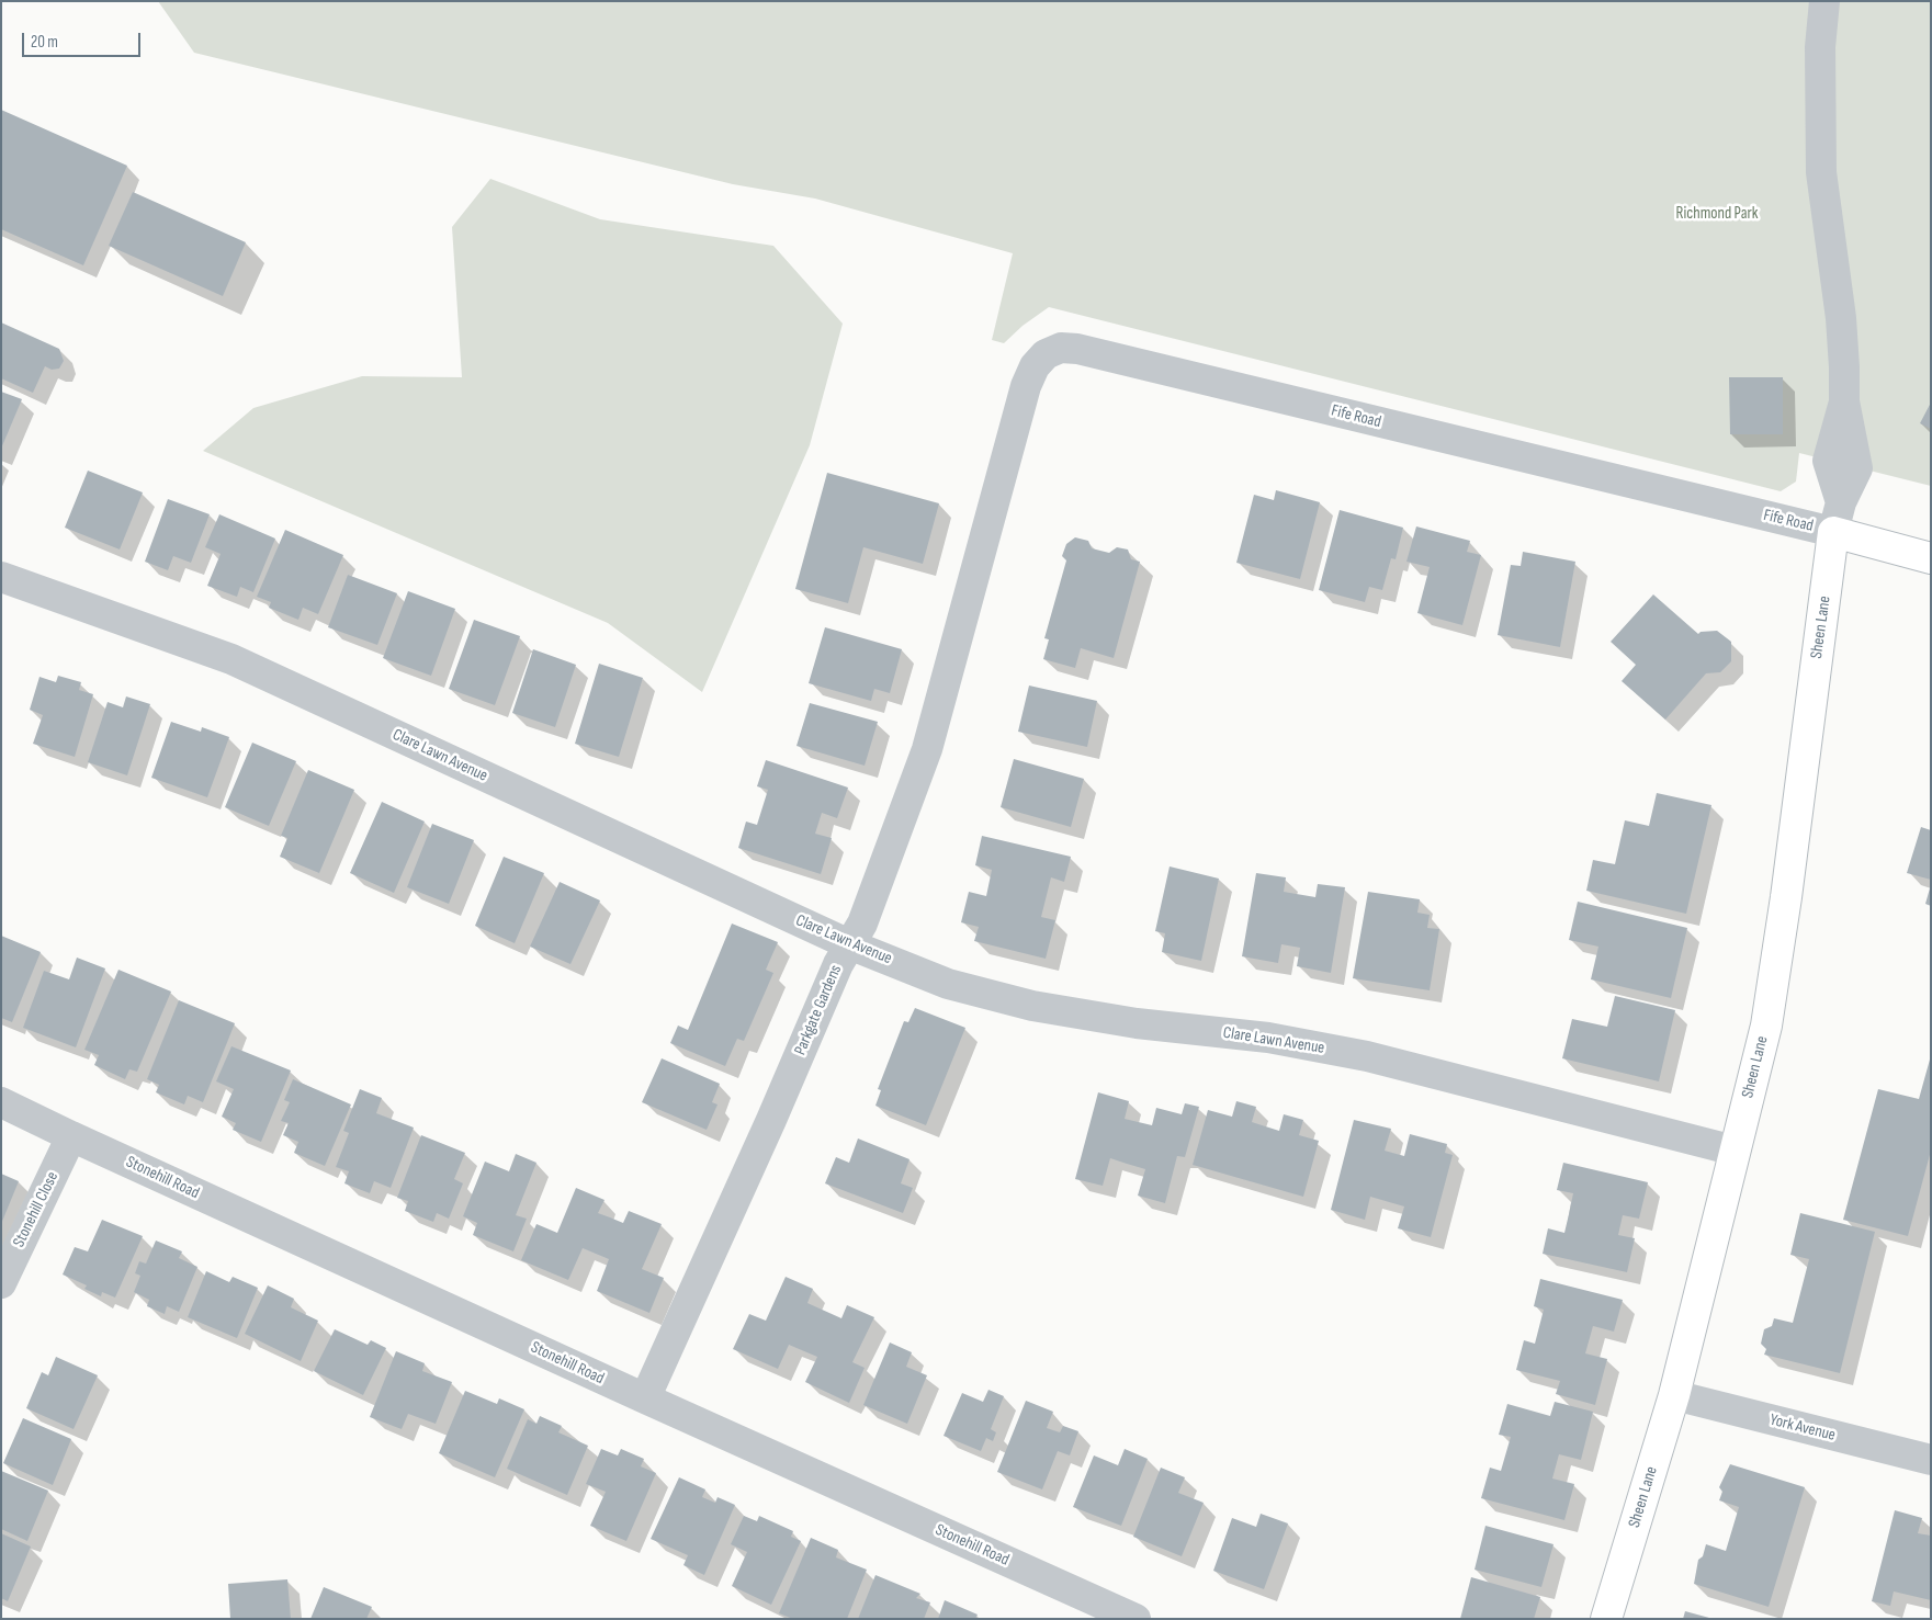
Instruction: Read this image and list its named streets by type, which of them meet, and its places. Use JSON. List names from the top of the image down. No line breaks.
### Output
{"streets":{"main road":["Fife Road","Sheen Lane"],"street":["Clare Lawn Avenue","Parkgate Gardens","Stonehill Road","Stonehill Close","York Avenue"]},"crossings":[["Fife Road","Sheen Lane"],["Fife Road","Parkgate Gardens"],["Sheen Lane","Clare Lawn Avenue"],["Sheen Lane","York Avenue"],["Clare Lawn Avenue","Parkgate Gardens"],["Parkgate Gardens","Stonehill Road"],["Stonehill Road","Stonehill Close"]],"parks":["Richmond Park"],"scale_bar":"20 m"}
